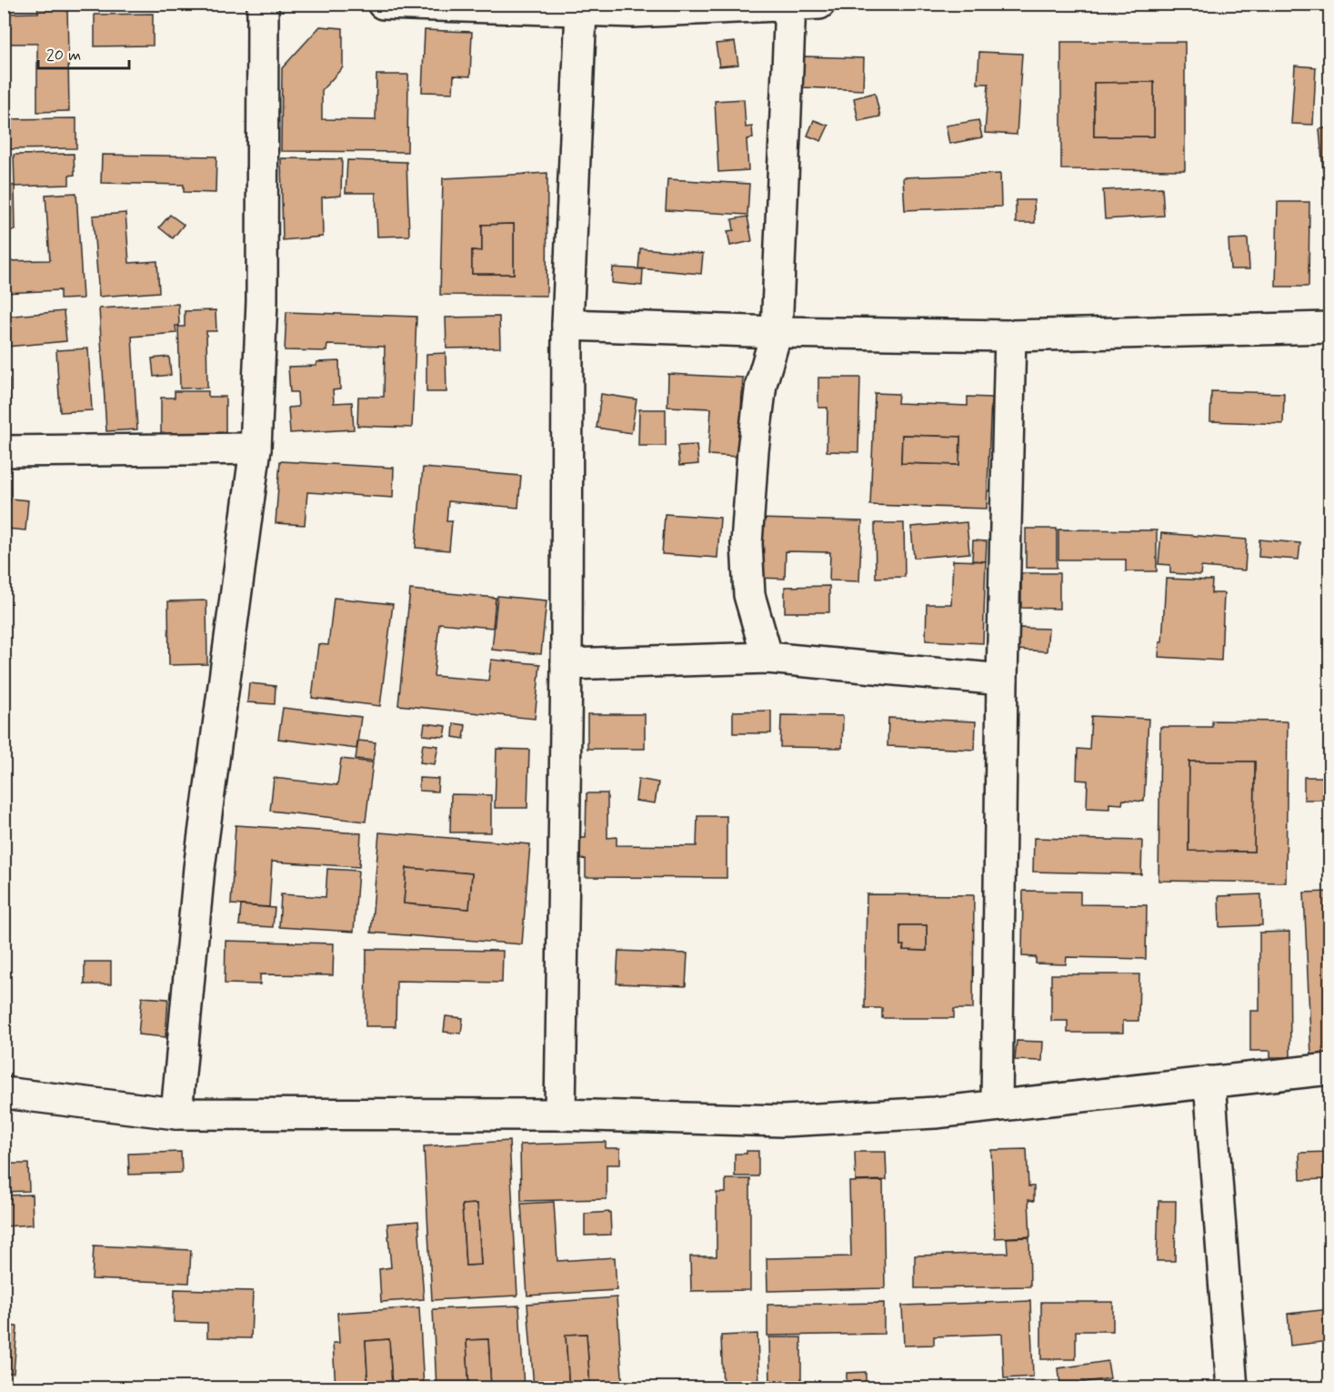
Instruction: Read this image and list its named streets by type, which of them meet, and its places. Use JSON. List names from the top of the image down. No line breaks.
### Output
{"scale_bar":"20 m"}
